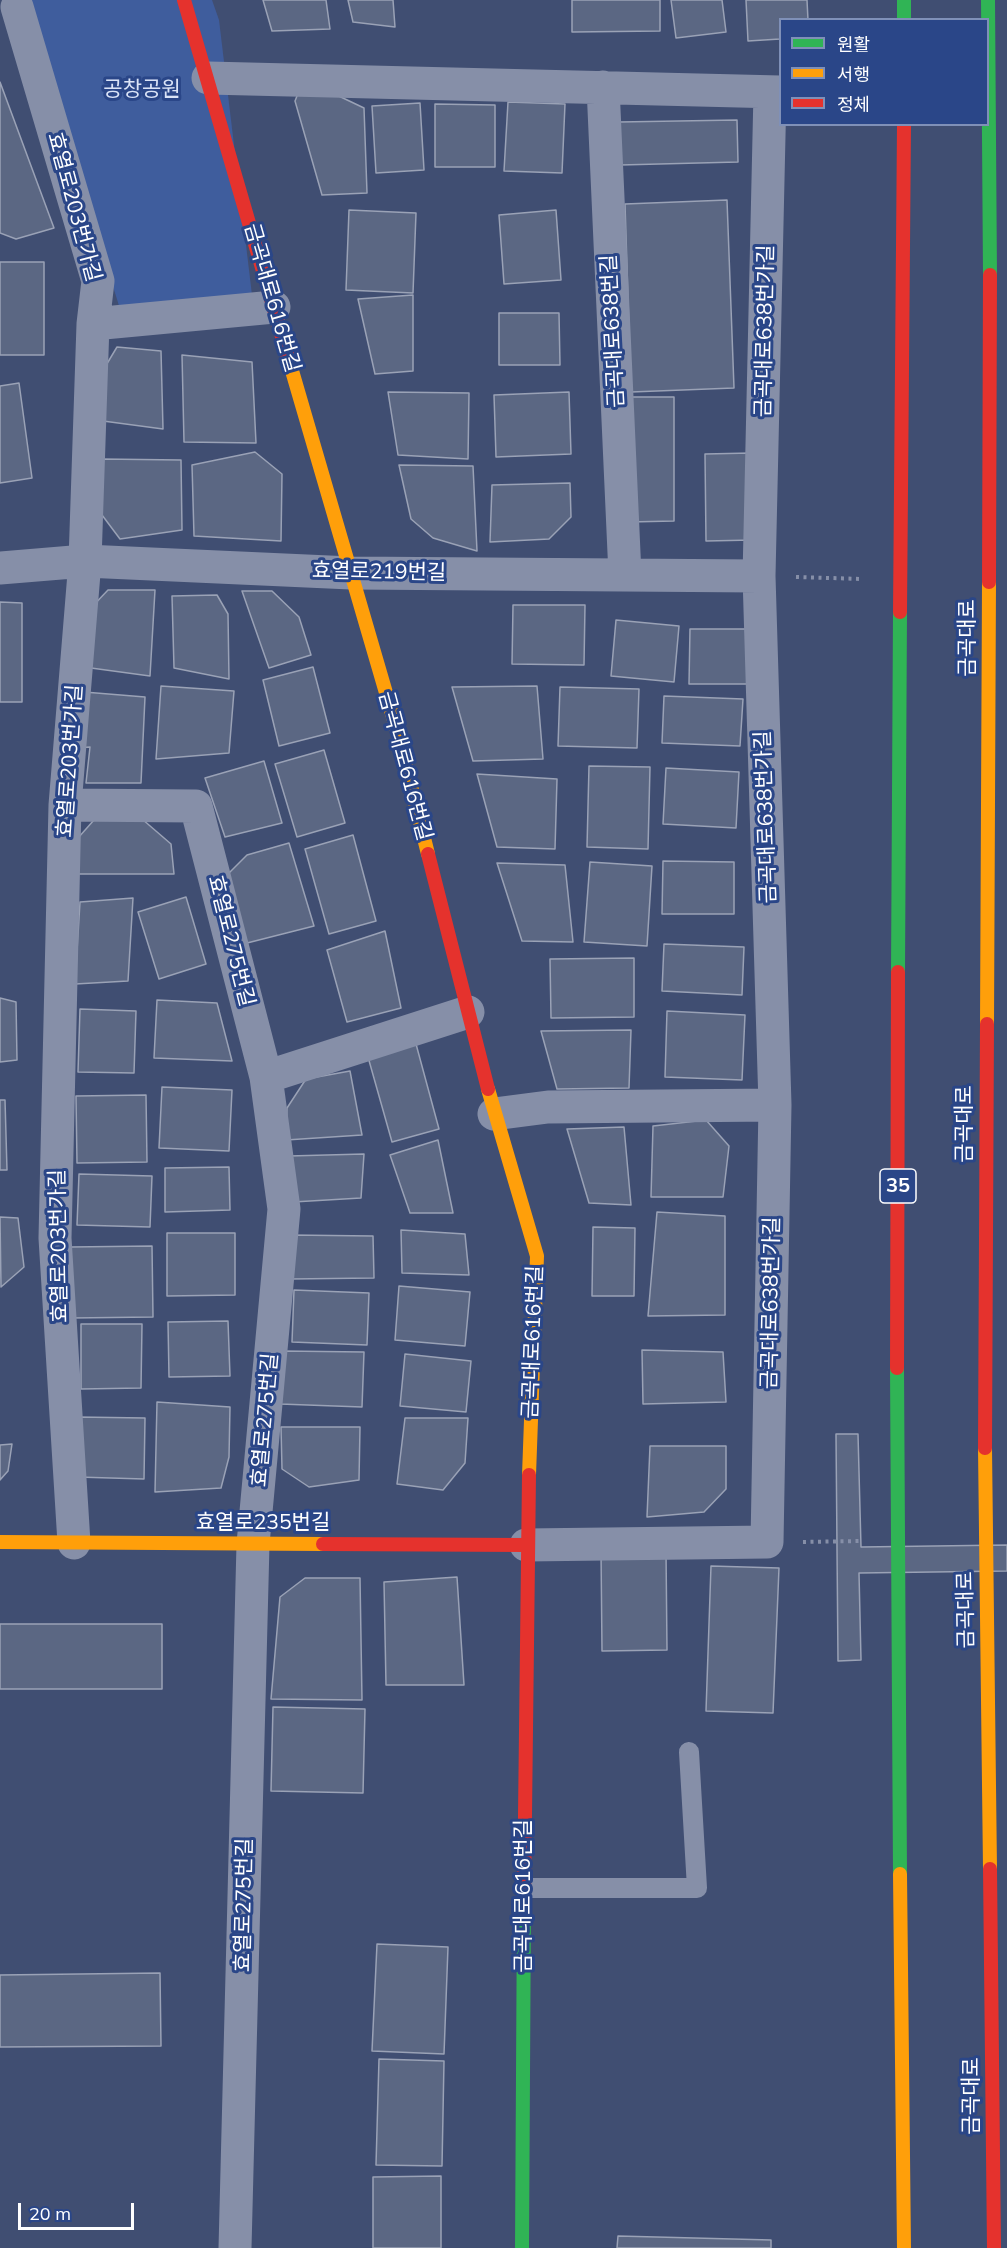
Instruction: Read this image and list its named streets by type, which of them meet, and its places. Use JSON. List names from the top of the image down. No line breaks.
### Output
{"streets":{"main road":["금곡대로616번길","금곡대로","35","효열로235번길"],"street":["효열로203번가길","금곡대로638번길","금곡대로638번가길","효열로219번길","효열로275번길"]},"crossings":[["효열로203번가길","효열로219번길"],["효열로203번가길","효열로275번길"],["효열로203번가길","효열로235번길"],["금곡대로616번길","효열로219번길"],["금곡대로616번길","효열로235번길"],["금곡대로638번길","효열로219번길"],["금곡대로638번가길","효열로219번길"],["효열로275번길","효열로235번길"]],"parks":["공창공원"],"legend":["원활","서행","정체"],"scale_bar":"20 m"}
